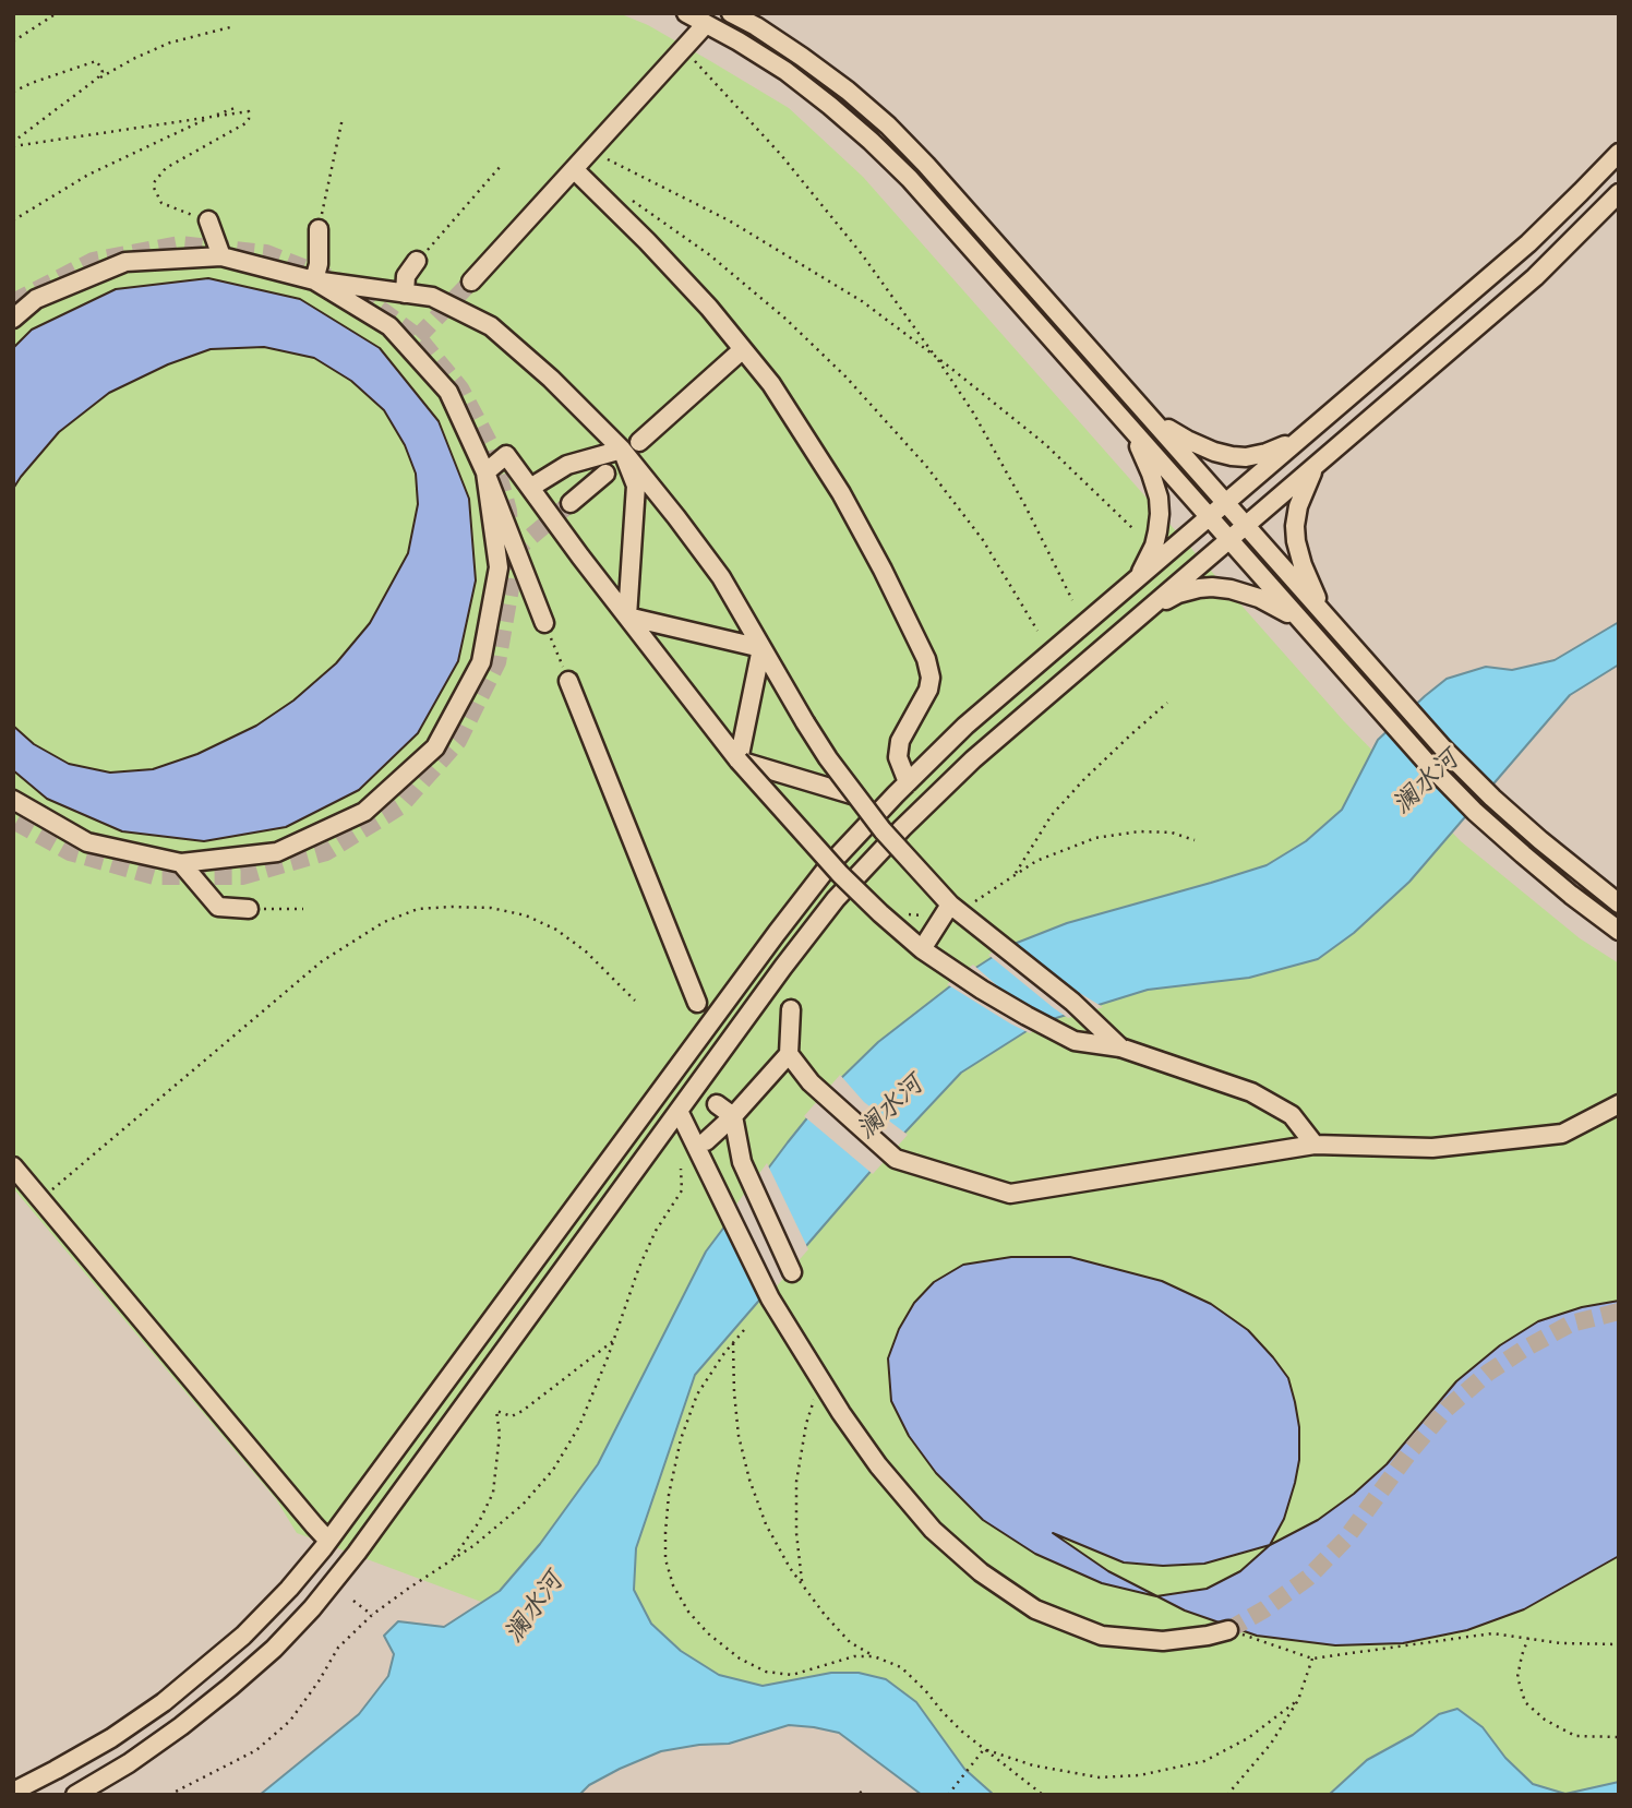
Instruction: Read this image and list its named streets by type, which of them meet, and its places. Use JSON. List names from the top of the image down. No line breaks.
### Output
{"water":["澜水河"]}
